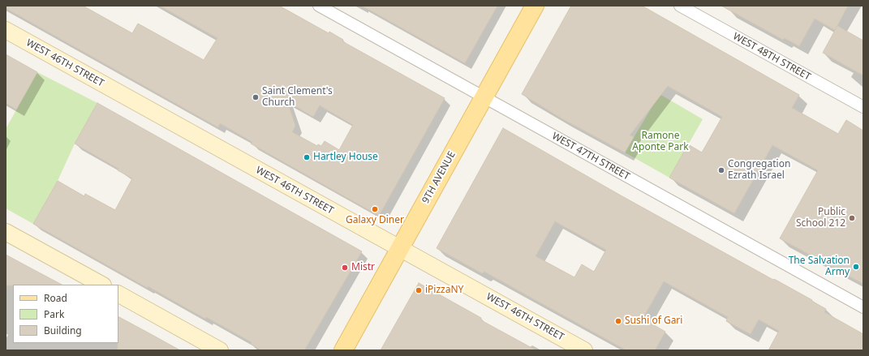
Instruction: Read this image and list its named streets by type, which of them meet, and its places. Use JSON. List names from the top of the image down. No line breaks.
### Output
{"streets":{"main road":["WEST 46TH STREET","9TH AVENUE"],"street":["WEST 48TH STREET","WEST 47TH STREET"]},"crossings":[["WEST 46TH STREET","9TH AVENUE"],["WEST 47TH STREET","9TH AVENUE"]],"parks":["Ramone Aponte Park"],"places":["Saint Clement's Church","Hartley House","Congregation Ezrath Israel","Galaxy Diner","Public School 212","The Salvation Army","Mistr","iPizzaNY","Sushi of Gari"],"legend":["Road","Park","Building"]}
